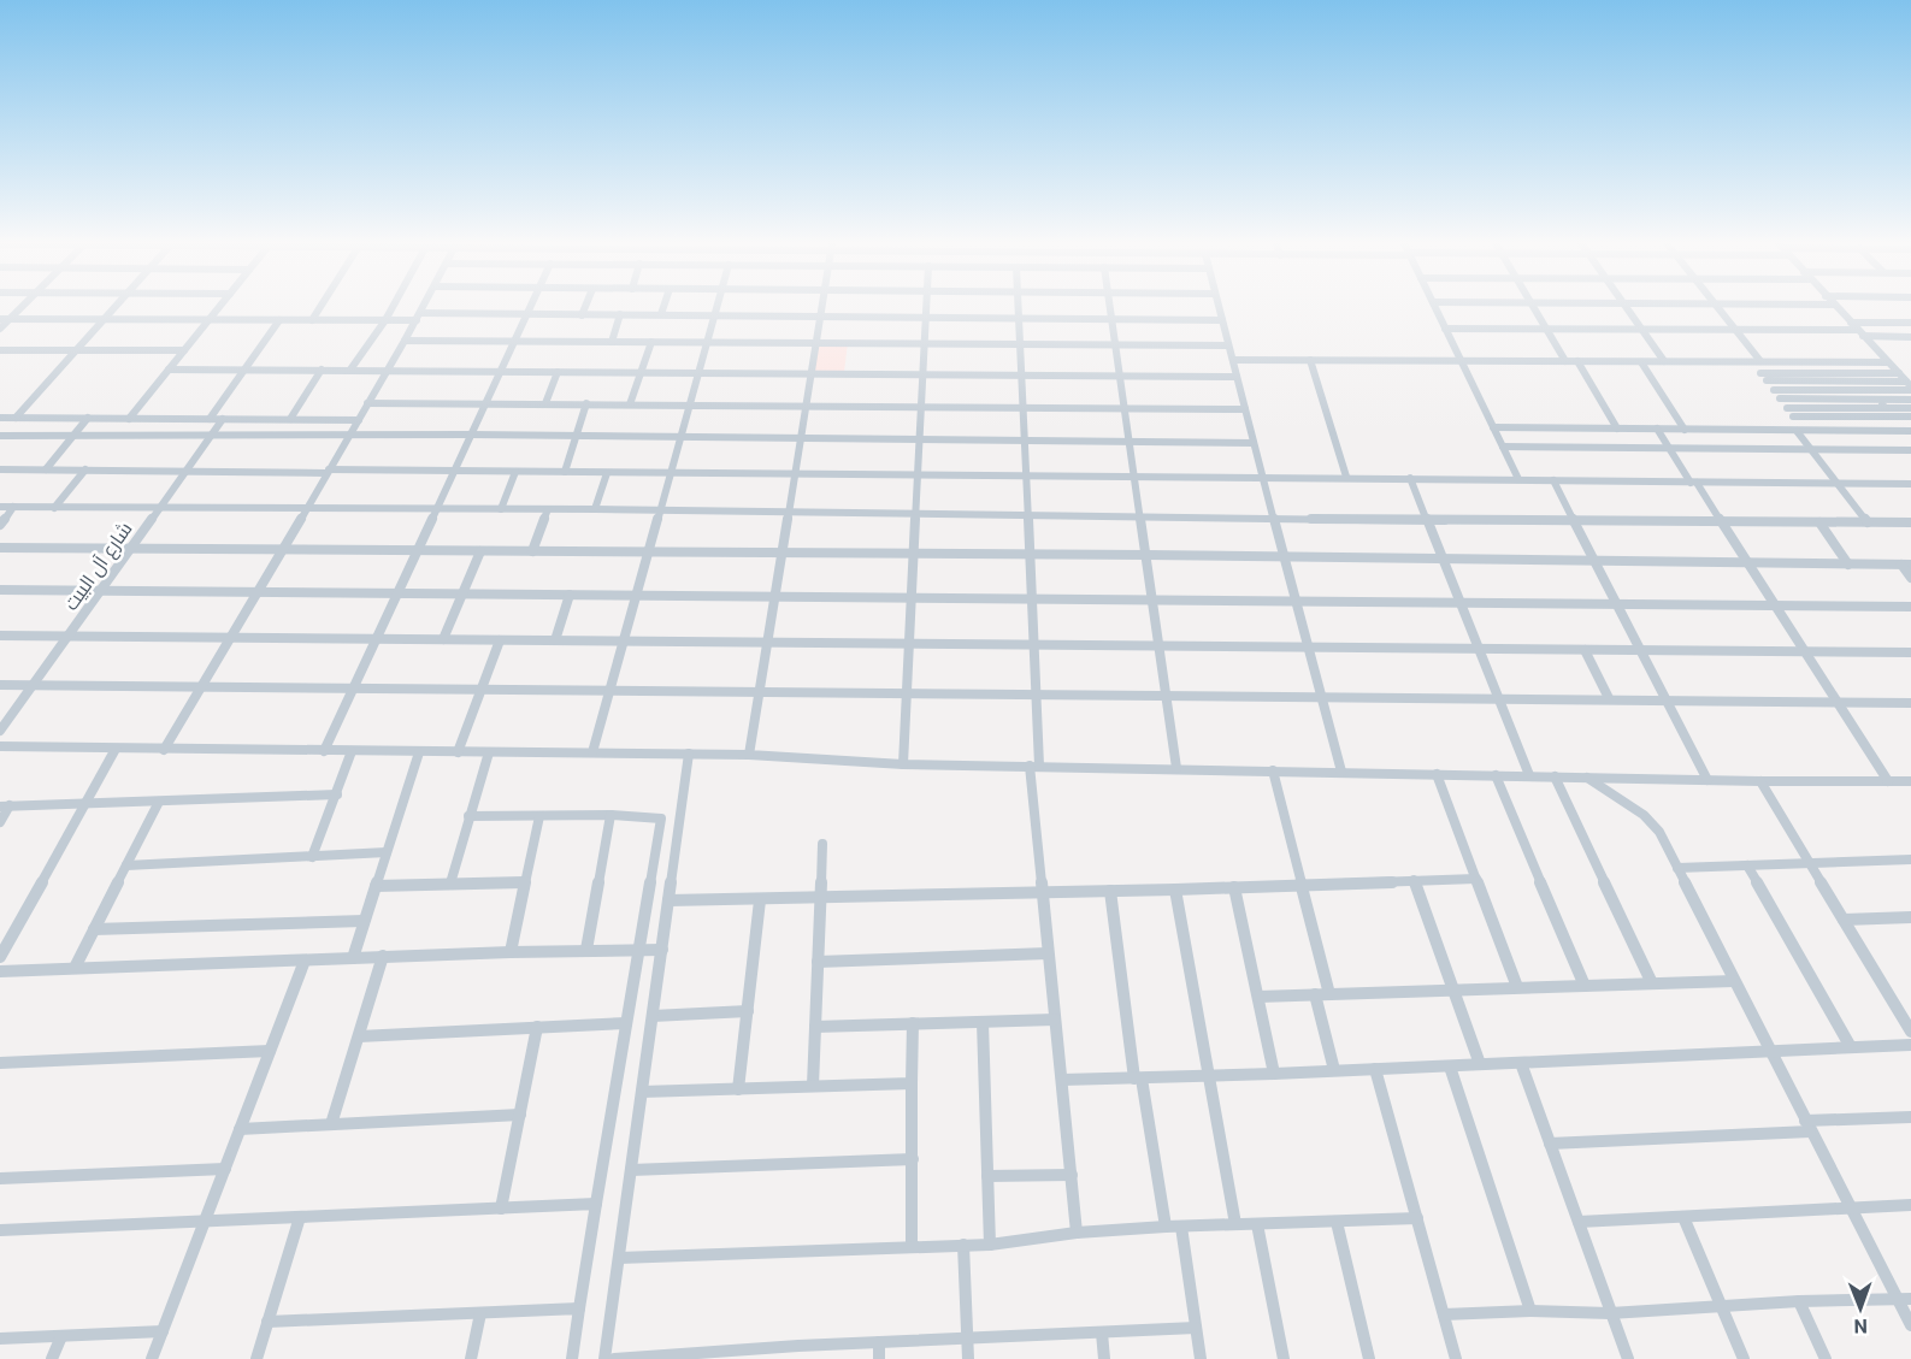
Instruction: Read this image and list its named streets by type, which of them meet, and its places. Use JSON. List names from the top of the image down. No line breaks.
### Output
{"streets":{"street":["شارع آل البيت"]},"north":"bottom"}
